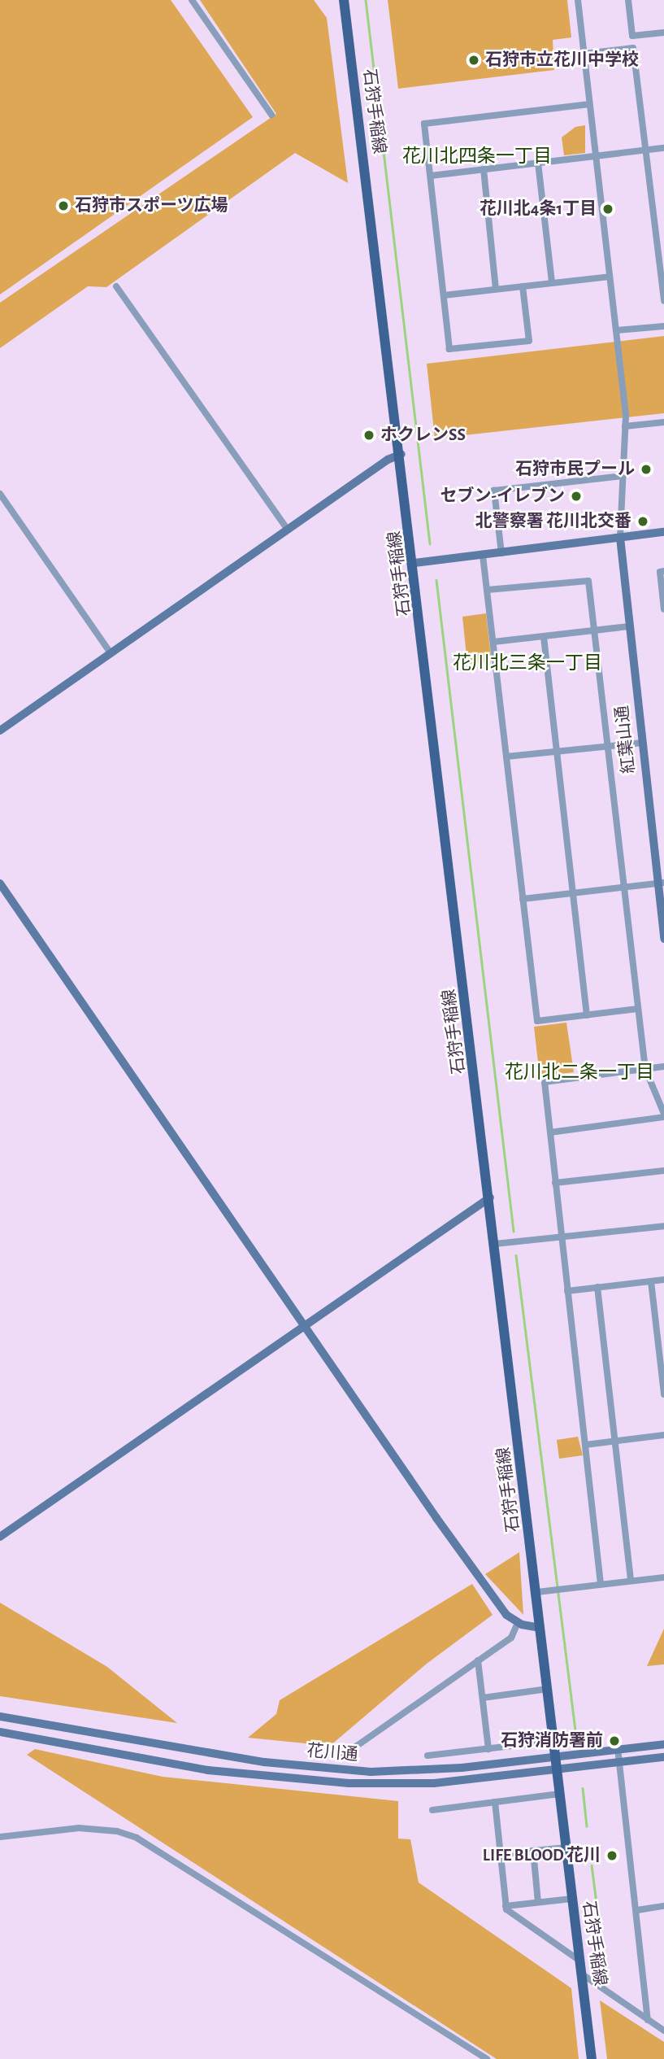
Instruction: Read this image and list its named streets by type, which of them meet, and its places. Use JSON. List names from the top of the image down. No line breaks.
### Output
{"streets":{"main road":["石狩手稲線"],"street":["紅葉山通","花川通"]},"crossings":[["石狩手稲線","花川通"]],"districts":["花川北四条一丁目","花川北三条一丁目","花川北二条一丁目"],"places":["石狩市立花川中学校","石狩市スポーツ広場","花川北4条1丁目","ホクレンSS","石狩市民プール","セブン-イレブン","北警察署 花川北交番","石狩消防署前","LIFE BLOOD 花川"]}
